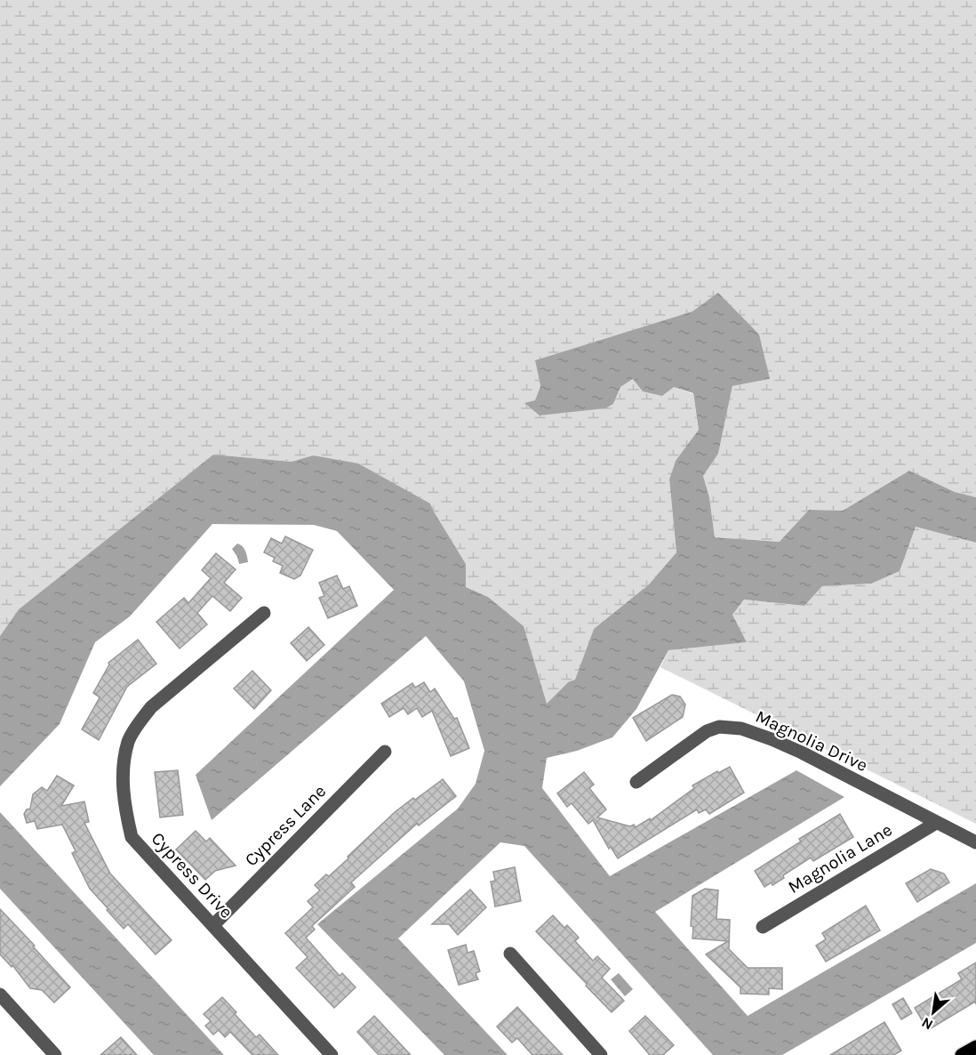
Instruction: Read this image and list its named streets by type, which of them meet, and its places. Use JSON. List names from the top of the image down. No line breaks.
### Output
{"streets":{"street":["Magnolia Drive","Cypress Lane","Magnolia Lane","Cypress Drive"]},"crossings":[["Magnolia Drive","Magnolia Lane"],["Cypress Lane","Cypress Drive"]],"north":"bottom left"}
